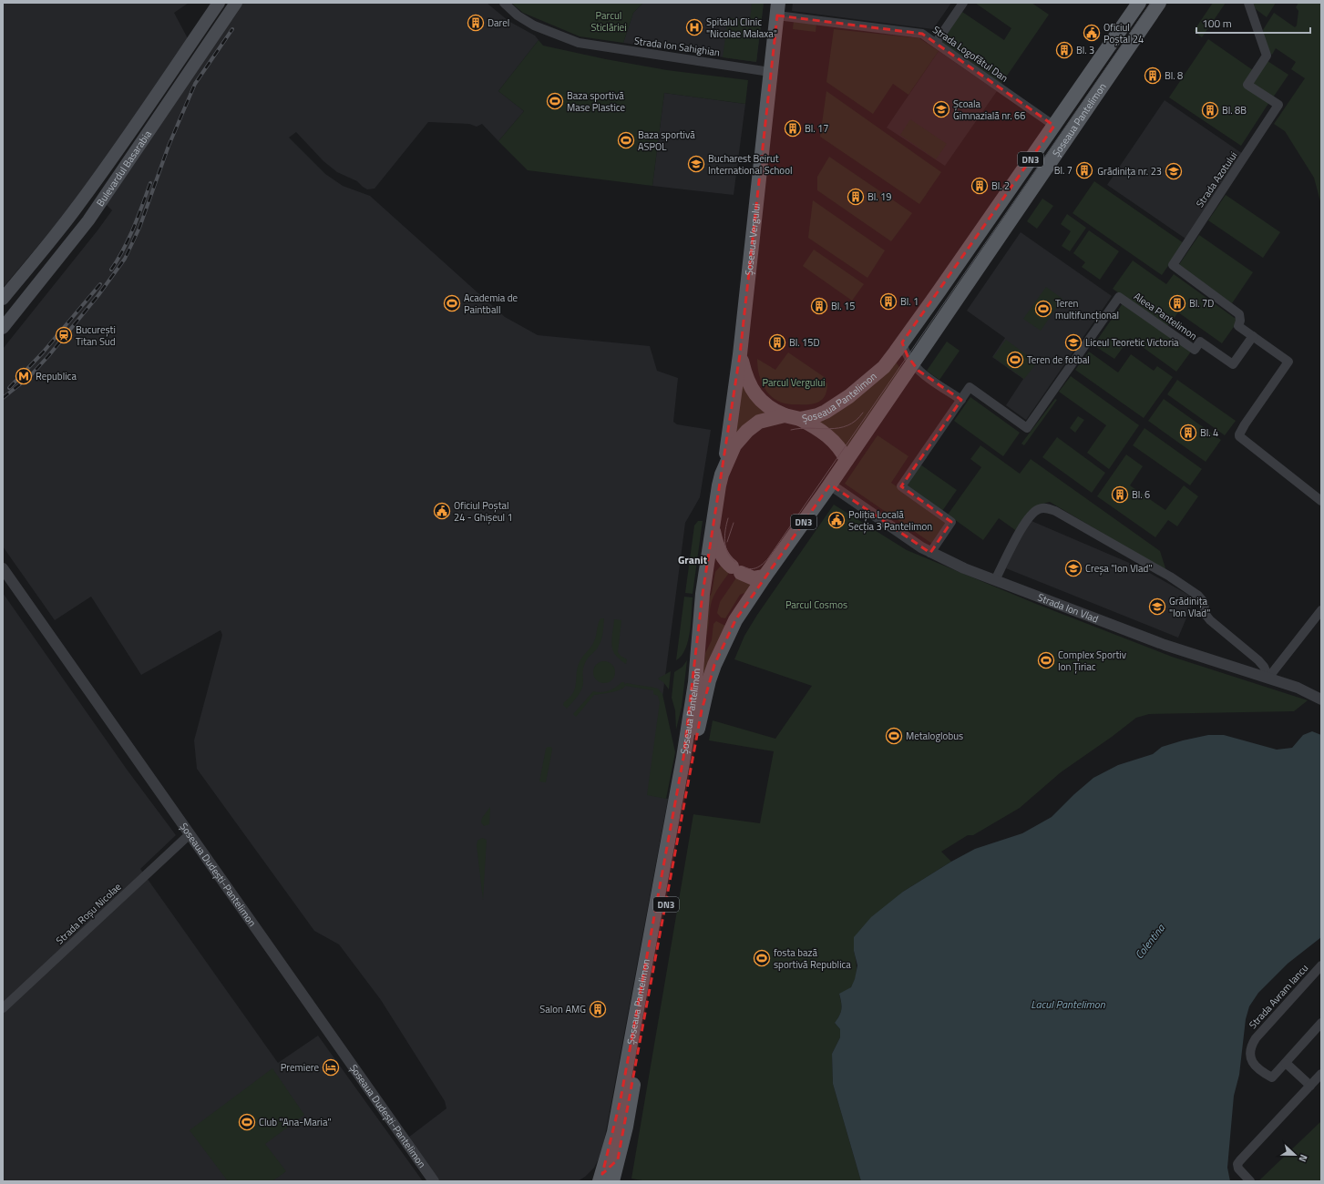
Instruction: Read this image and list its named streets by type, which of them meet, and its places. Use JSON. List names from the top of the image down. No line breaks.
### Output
{"streets":{"main road":["Șoseaua Pantelimon","DN3","Bulevardul Basarabia","Șoseaua Vergului"],"street":["Strada Ion Sahighian","Strada Logofătul Dan","Strada Azotului","Aleea Pantelimon","Strada Ion Vlad","Șoseaua Dudești-Pantelimon","Strada Roșu Nicolae","Strada Avram Iancu"]},"crossings":[["Strada Ion Sahighian","Șoseaua Vergului"],["Strada Logofătul Dan","Șoseaua Pantelimon"],["Strada Logofătul Dan","Șoseaua Vergului"],["Șoseaua Pantelimon","Șoseaua Vergului"],["Șoseaua Pantelimon","Strada Ion Vlad"],["Strada Azotului","Aleea Pantelimon"],["Șoseaua Dudești-Pantelimon","Strada Roșu Nicolae"]],"districts":["Granit"],"water":["Colentina","Lacul Pantelimon"],"parks":["Parcul Sticlăriei","Parcul Vergului","Parcul Cosmos"],"places":{"building":["Darel","Bl. 3","Bl. 8","Bl. 8B","Bl. 17","Bl. 7","Bl. 2","Bl. 19","Bl. 1","Bl. 7D","Bl. 15","Bl. 15D","Bl. 4","Bl. 6","Salon AMG"],"hospital":["Spitalul Clinic \"Nicolae Malaxa\""],"public building":["Oficiul Poștal 24","Oficiul Poștal 24 - Ghișeul 1","Poliția Locală Secția 3 Pantelimon"],"sports":["Baza sportivă Mase Plastice","Baza sportivă ASPOL","Academia de Paintball","Teren multifuncțional","Teren de fotbal","Complex Sportiv Ion Țiriac","Metaloglobus","fosta bază sportivă Republica","Club \"Ana-Maria\""],"school or university":["Școala Gimnazială nr. 66","Bucharest Beirut International School","Grădinița nr. 23","Liceul Teoretic Victoria","Creșa \"Ion Vlad\"","Grădinița \"Ion Vlad\""],"station":["București Titan Sud"],"metro station":["Republica"],"hotel":["Premiere"]},"scale_bar":"100 m","north":"right"}
